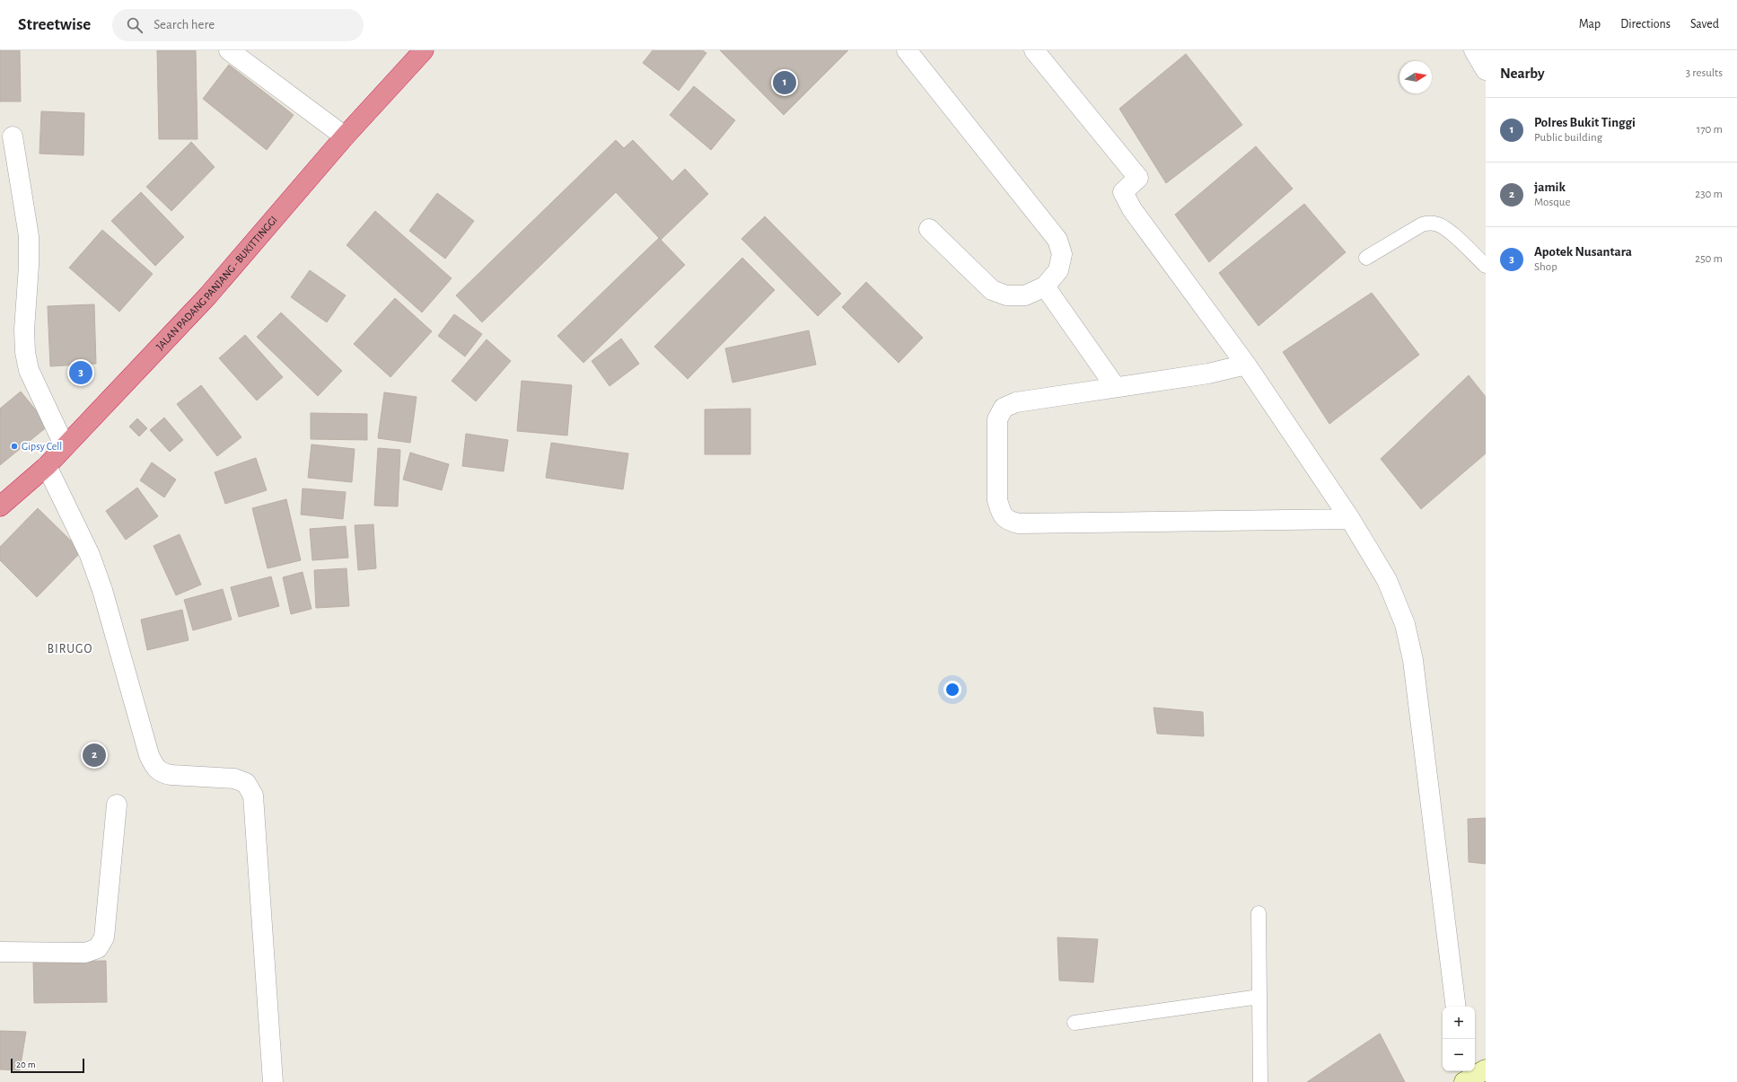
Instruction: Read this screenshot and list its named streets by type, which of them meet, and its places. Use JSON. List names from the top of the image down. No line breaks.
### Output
{"streets":{"highway":["JALAN PADANG PANJANG - BUKITTINGGI"]},"districts":["BIRUGO"],"places":["Gipsy Cell"],"scale_bar":"20 m","north":"right","page":{"header":"Streetwise","search":"Search here","nav":["Map","Directions","Saved"],"heading":["Nearby","3 results"],"pins":["1","3","2"],"list":[{"mark":"1","name":"Polres Bukit Tinggi","note":"Public building","value":"170 m"},{"mark":"2","name":"jamik","note":"Mosque","value":"230 m"},{"mark":"3","name":"Apotek Nusantara","note":"Shop","value":"250 m"}],"map_buttons":["+","−"],"scale":"20 m"}}
